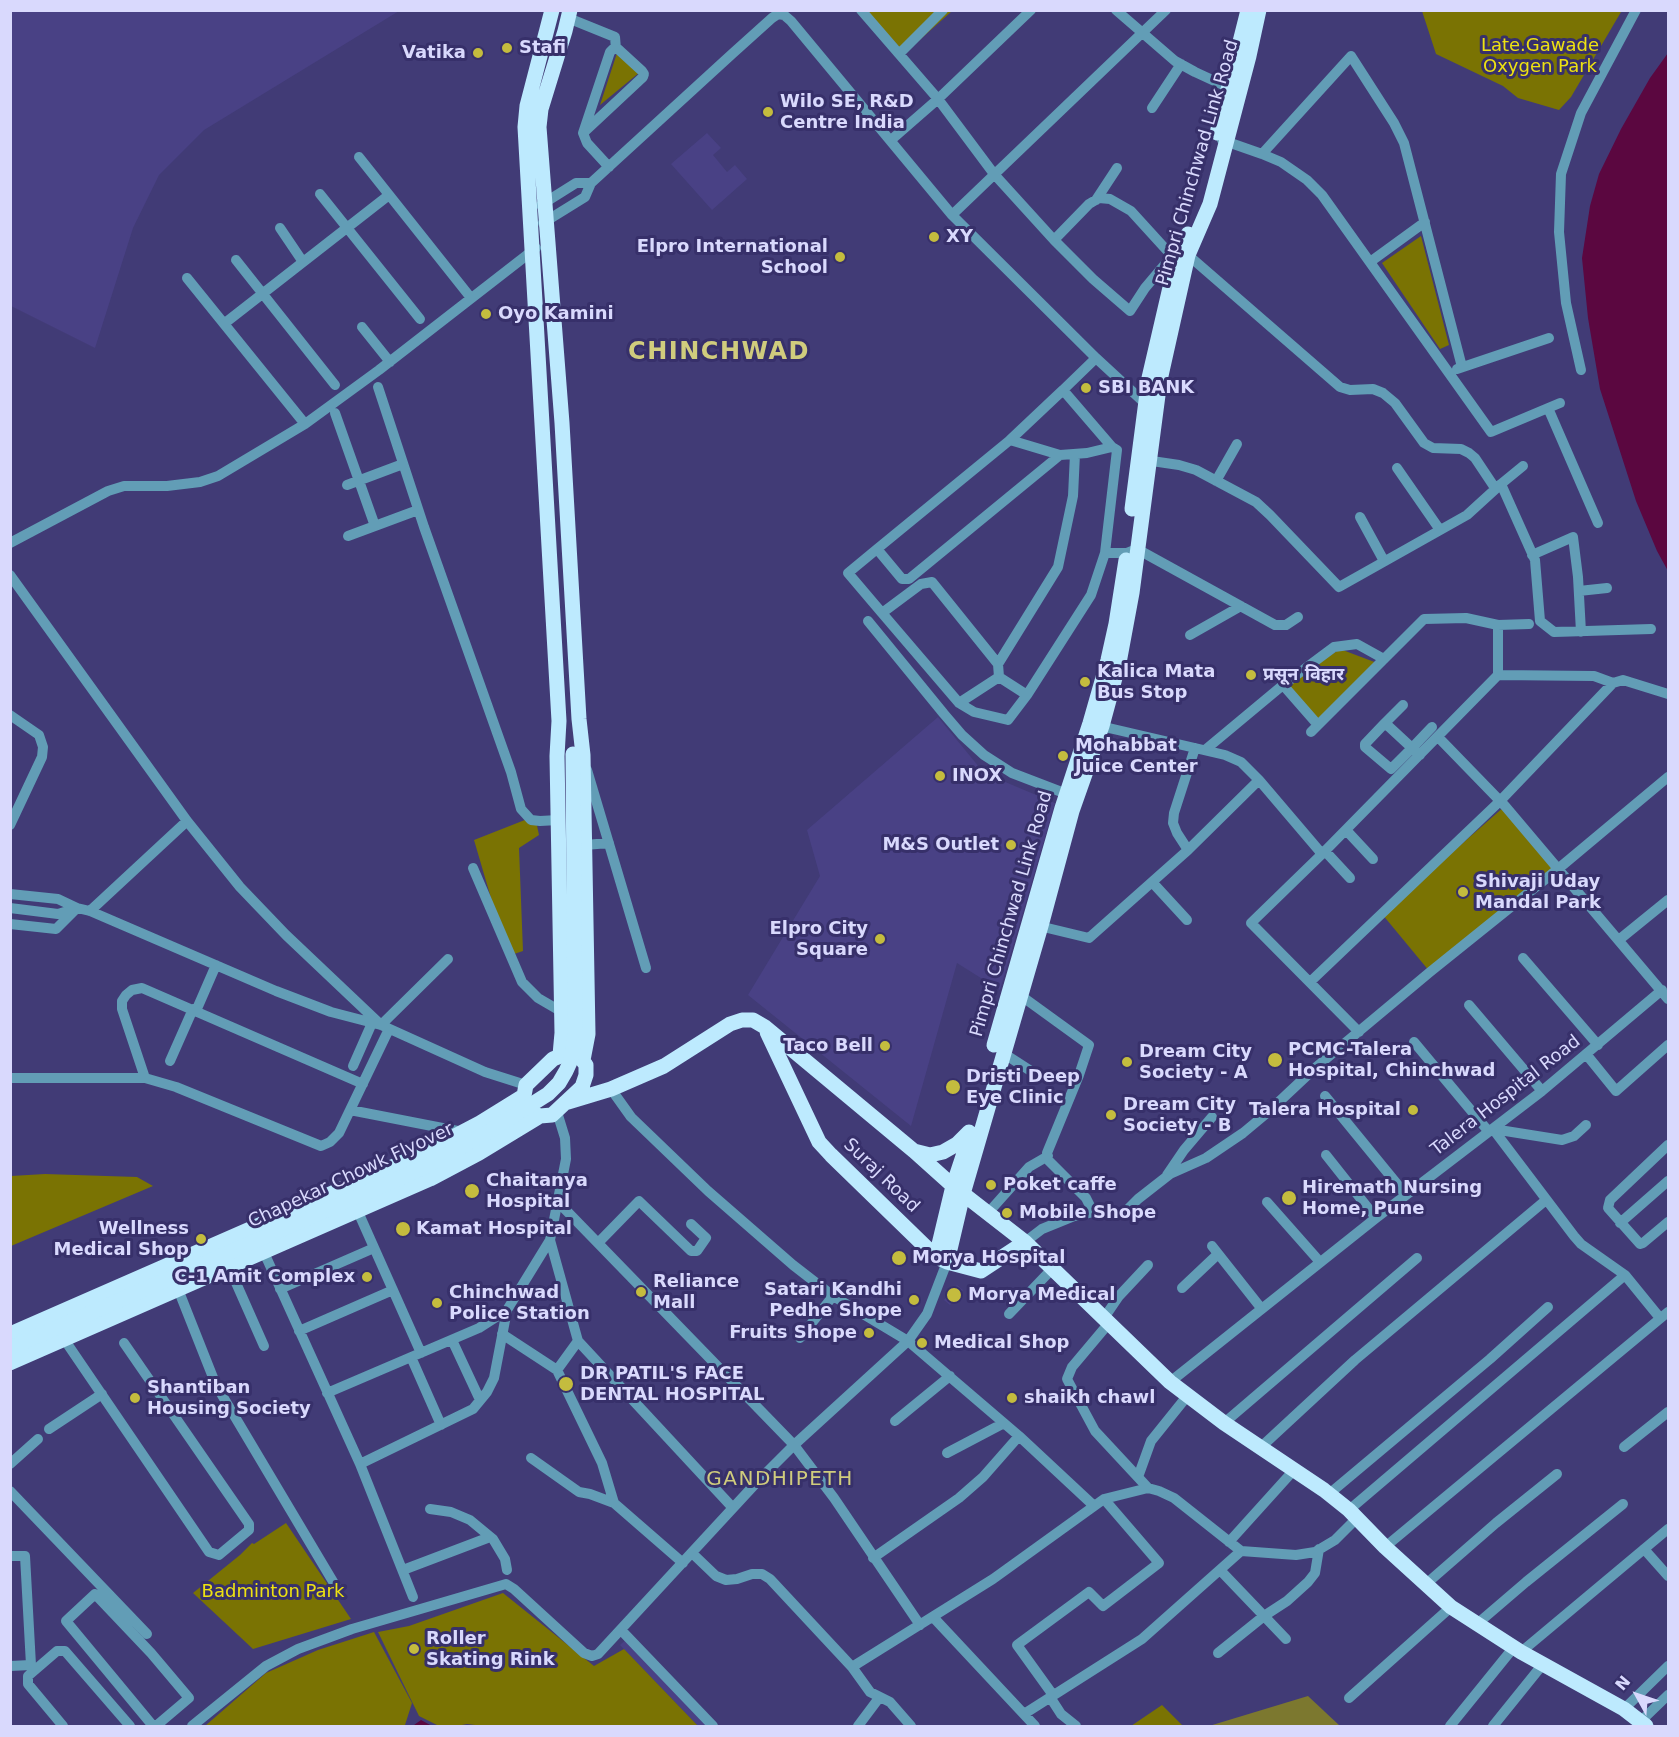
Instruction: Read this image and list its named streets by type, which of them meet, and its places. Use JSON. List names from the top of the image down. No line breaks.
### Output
{"streets":{"main road":["Pimpri Chinchwad Link Road","Chapekar Chowk Flyover","Suraj Road"],"street":["Talera Hospital Road"]},"crossings":[["Pimpri Chinchwad Link Road","Suraj Road"]],"districts":["CHINCHWAD","GANDHIPETH"],"parks":["Late.Gawade Oxygen Park","Badminton Park"],"places":["Stafi","Vatika","Wilo SE, R&D Centre India","XY","Elpro International School","Oyo Kamini","SBI BANK","प्रसून विहार","Kalica Mata Bus Stop","Mohabbat Juice Center","INOX","M&S Outlet","Shivaji Uday Mandal Park","Elpro City Square","Taco Bell","PCMC-Talera Hospital, Chinchwad","Dream City Society - A","Dristi Deep Eye Clinic","Talera Hospital","Dream City Society - B","Poket caffe","Chaitanya Hospital","Hiremath Nursing Home, Pune","Mobile Shope","Kamat Hospital","Wellness Medical Shop","Morya Hospital","C-1 Amit Complex","Reliance Mall","Morya Medical","Satari Kandhi Pedhe Shope","Chinchwad Police Station","Fruits Shope","Medical Shop","DR PATIL'S FACE DENTAL HOSPITAL","Shantiban Housing Society","shaikh chawl","Roller Skating Rink"],"north":"top left"}
